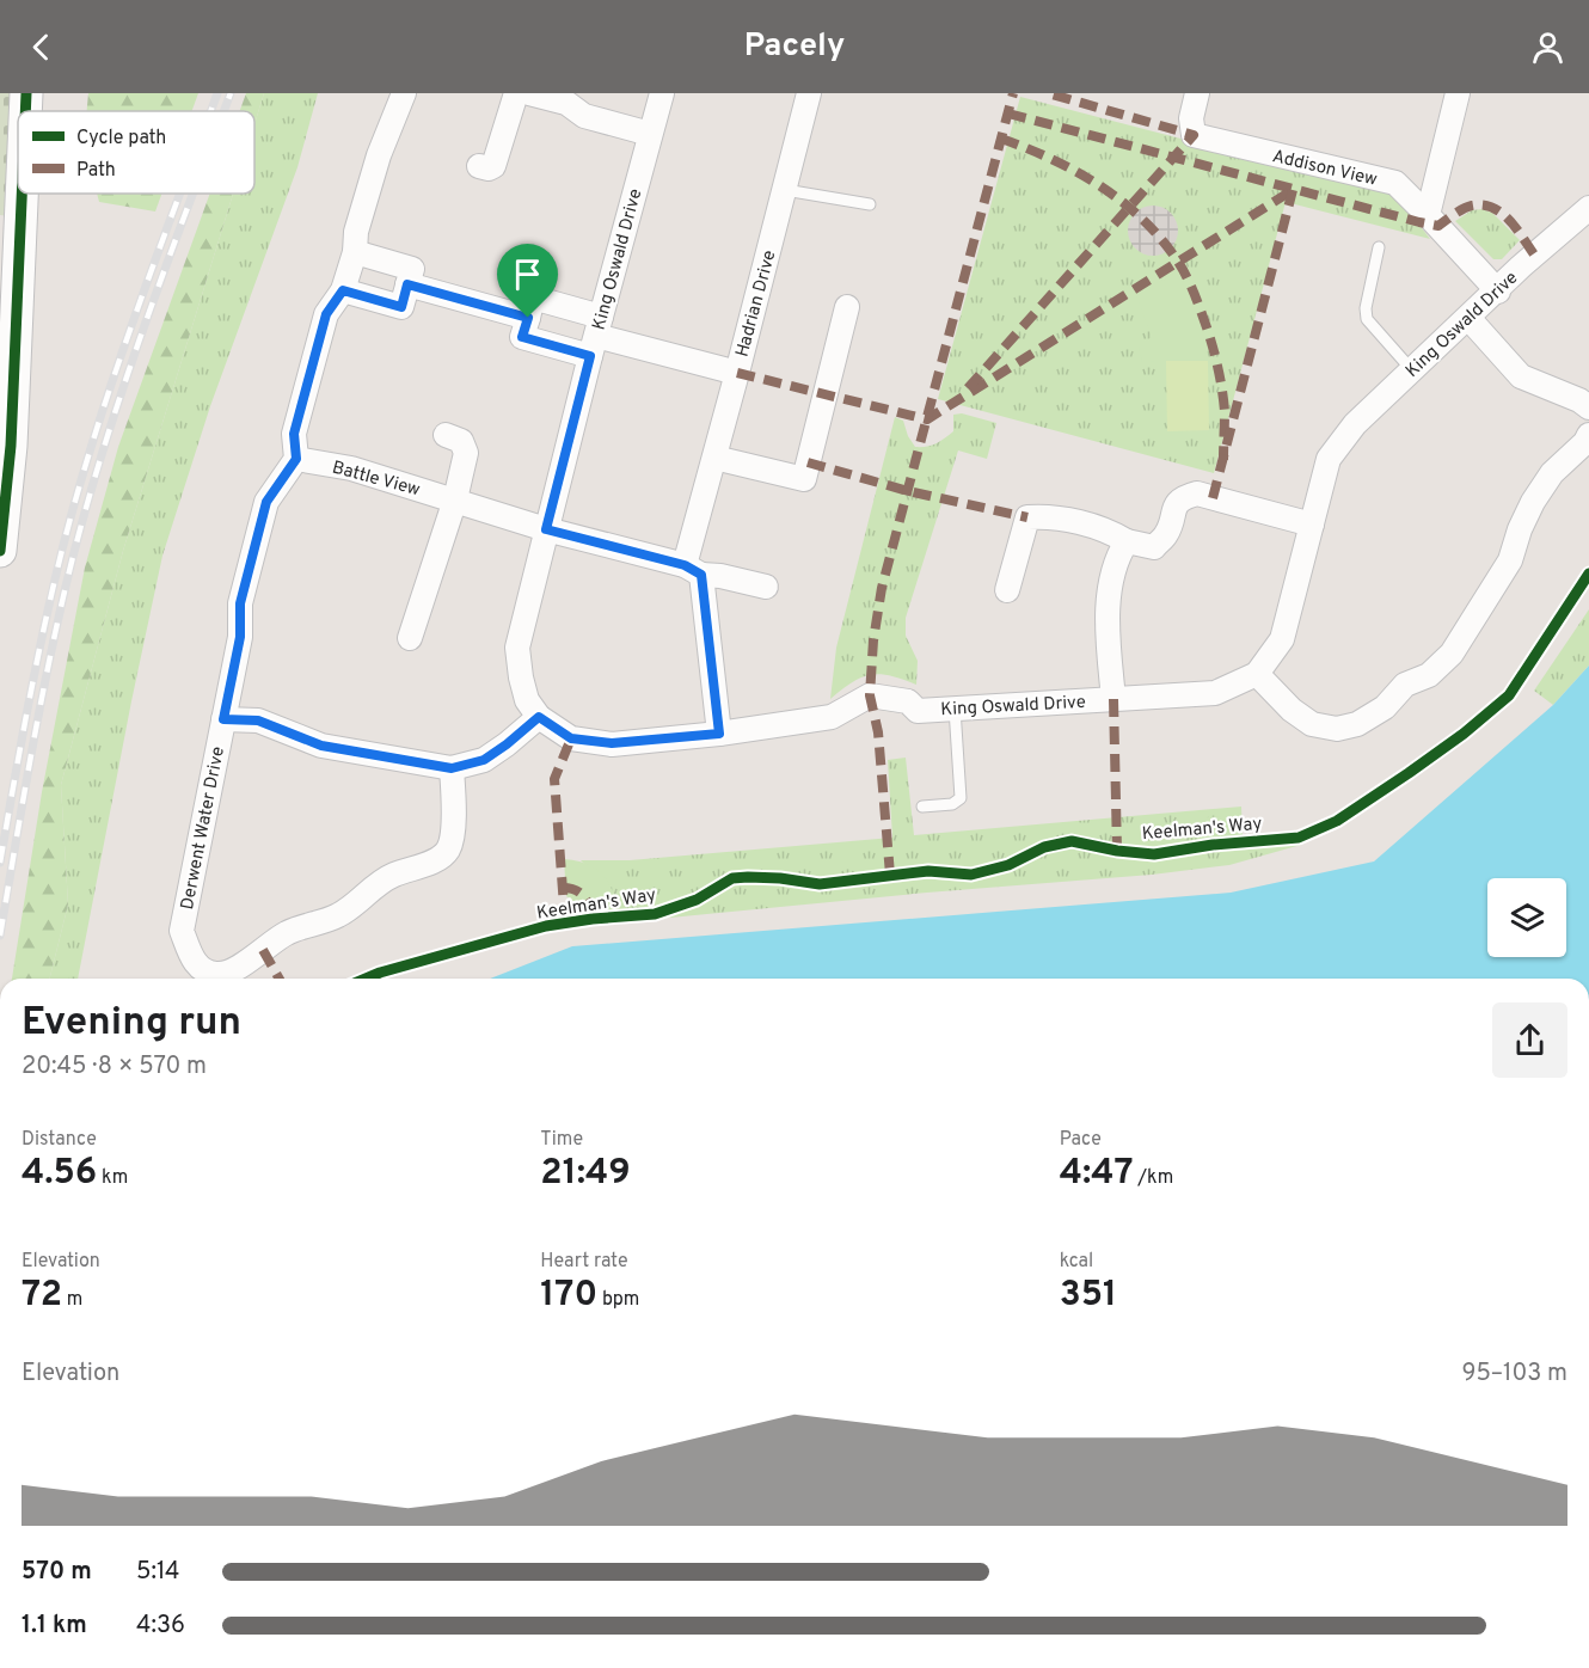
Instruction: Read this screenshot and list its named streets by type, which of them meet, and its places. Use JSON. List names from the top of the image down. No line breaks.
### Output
{"streets":{"street":["Addison View","King Oswald Drive","Hadrian Drive","Battle View","Derwent Water Drive"],"cycle path":["Keelman's Way"]},"crossings":[["Addison View","King Oswald Drive"],["King Oswald Drive","Hadrian Drive"],["King Oswald Drive","Battle View"],["Battle View","Derwent Water Drive"]],"legend":["Cycle path","Path"],"page":{"header":"Pacely","heading":["Evening run","20:45 · 8 × 570 m"],"stats":[["Distance","4.56 km"],["Time","21:49"],["Pace","4:47 /km"],["Elevation","72 m"],["Heart rate","170 bpm"],["kcal","351"]],"chart":["Elevation","95–103 m"],"list":[{"name":"570 m","note":"5:14"},{"name":"1.1 km","note":"4:36"}]}}
